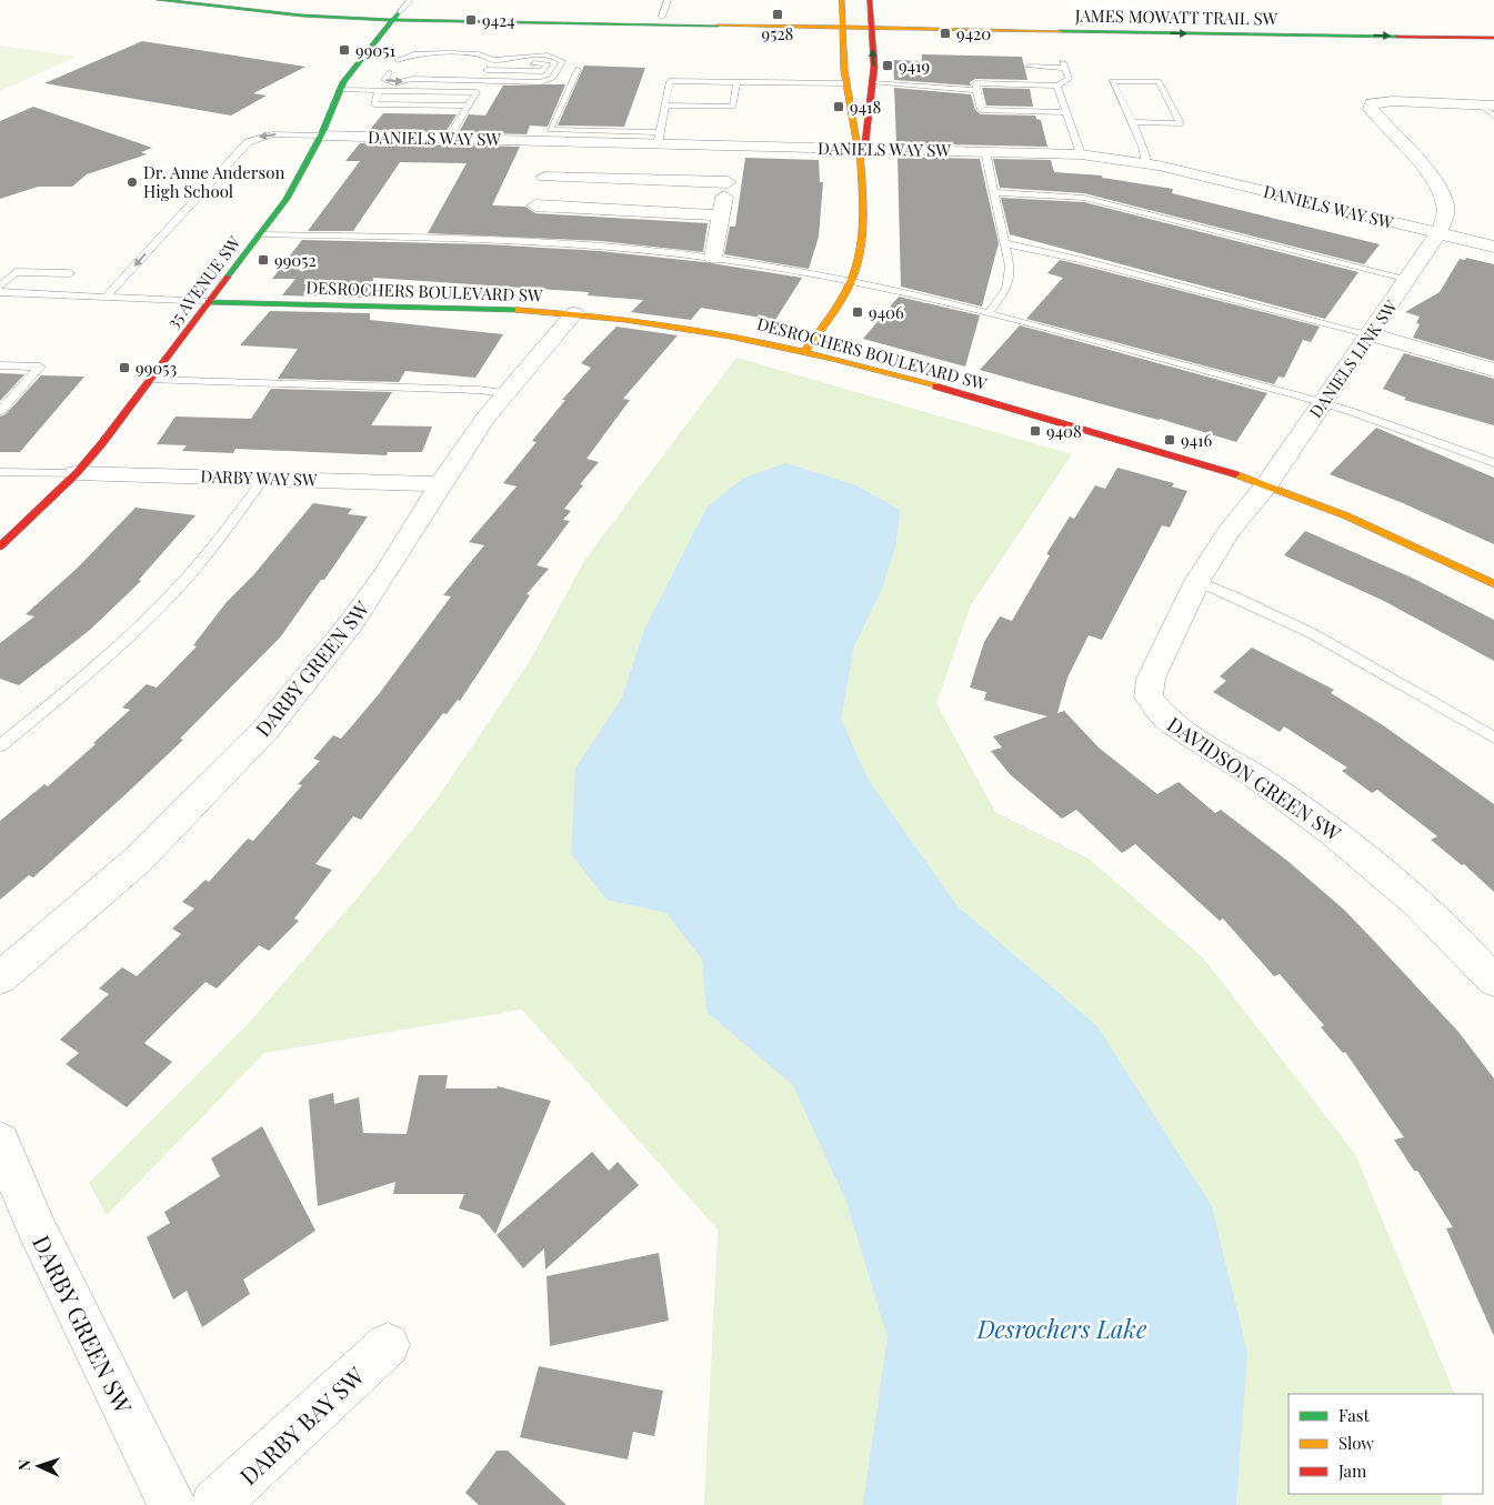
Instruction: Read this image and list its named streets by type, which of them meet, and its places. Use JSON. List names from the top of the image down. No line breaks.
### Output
{"streets":{"street":["JAMES MOWATT TRAIL SW","DANIELS WAY SW","35 AVENUE SW","DESROCHERS BOULEVARD SW","DANIELS LINK SW","DARBY WAY SW","DARBY GREEN SW","DAVIDSON GREEN SW","DARBY BAY SW"]},"crossings":[["JAMES MOWATT TRAIL SW","35 AVENUE SW"],["DANIELS WAY SW","35 AVENUE SW"],["DANIELS WAY SW","DANIELS LINK SW"],["35 AVENUE SW","DESROCHERS BOULEVARD SW"],["35 AVENUE SW","DARBY WAY SW"],["DESROCHERS BOULEVARD SW","DANIELS LINK SW"],["DESROCHERS BOULEVARD SW","DARBY GREEN SW"],["DESROCHERS BOULEVARD SW","DAVIDSON GREEN SW"],["DANIELS LINK SW","DAVIDSON GREEN SW"],["DARBY WAY SW","DARBY GREEN SW"]],"water":["Desrochers Lake"],"places":{"transit":["9528","9424","9420","99051","9419","9418","99052","9406","99053","9408","9416"],"other":["Dr. Anne Anderson High School"]},"legend":["Fast","Slow","Jam"],"north":"left"}
